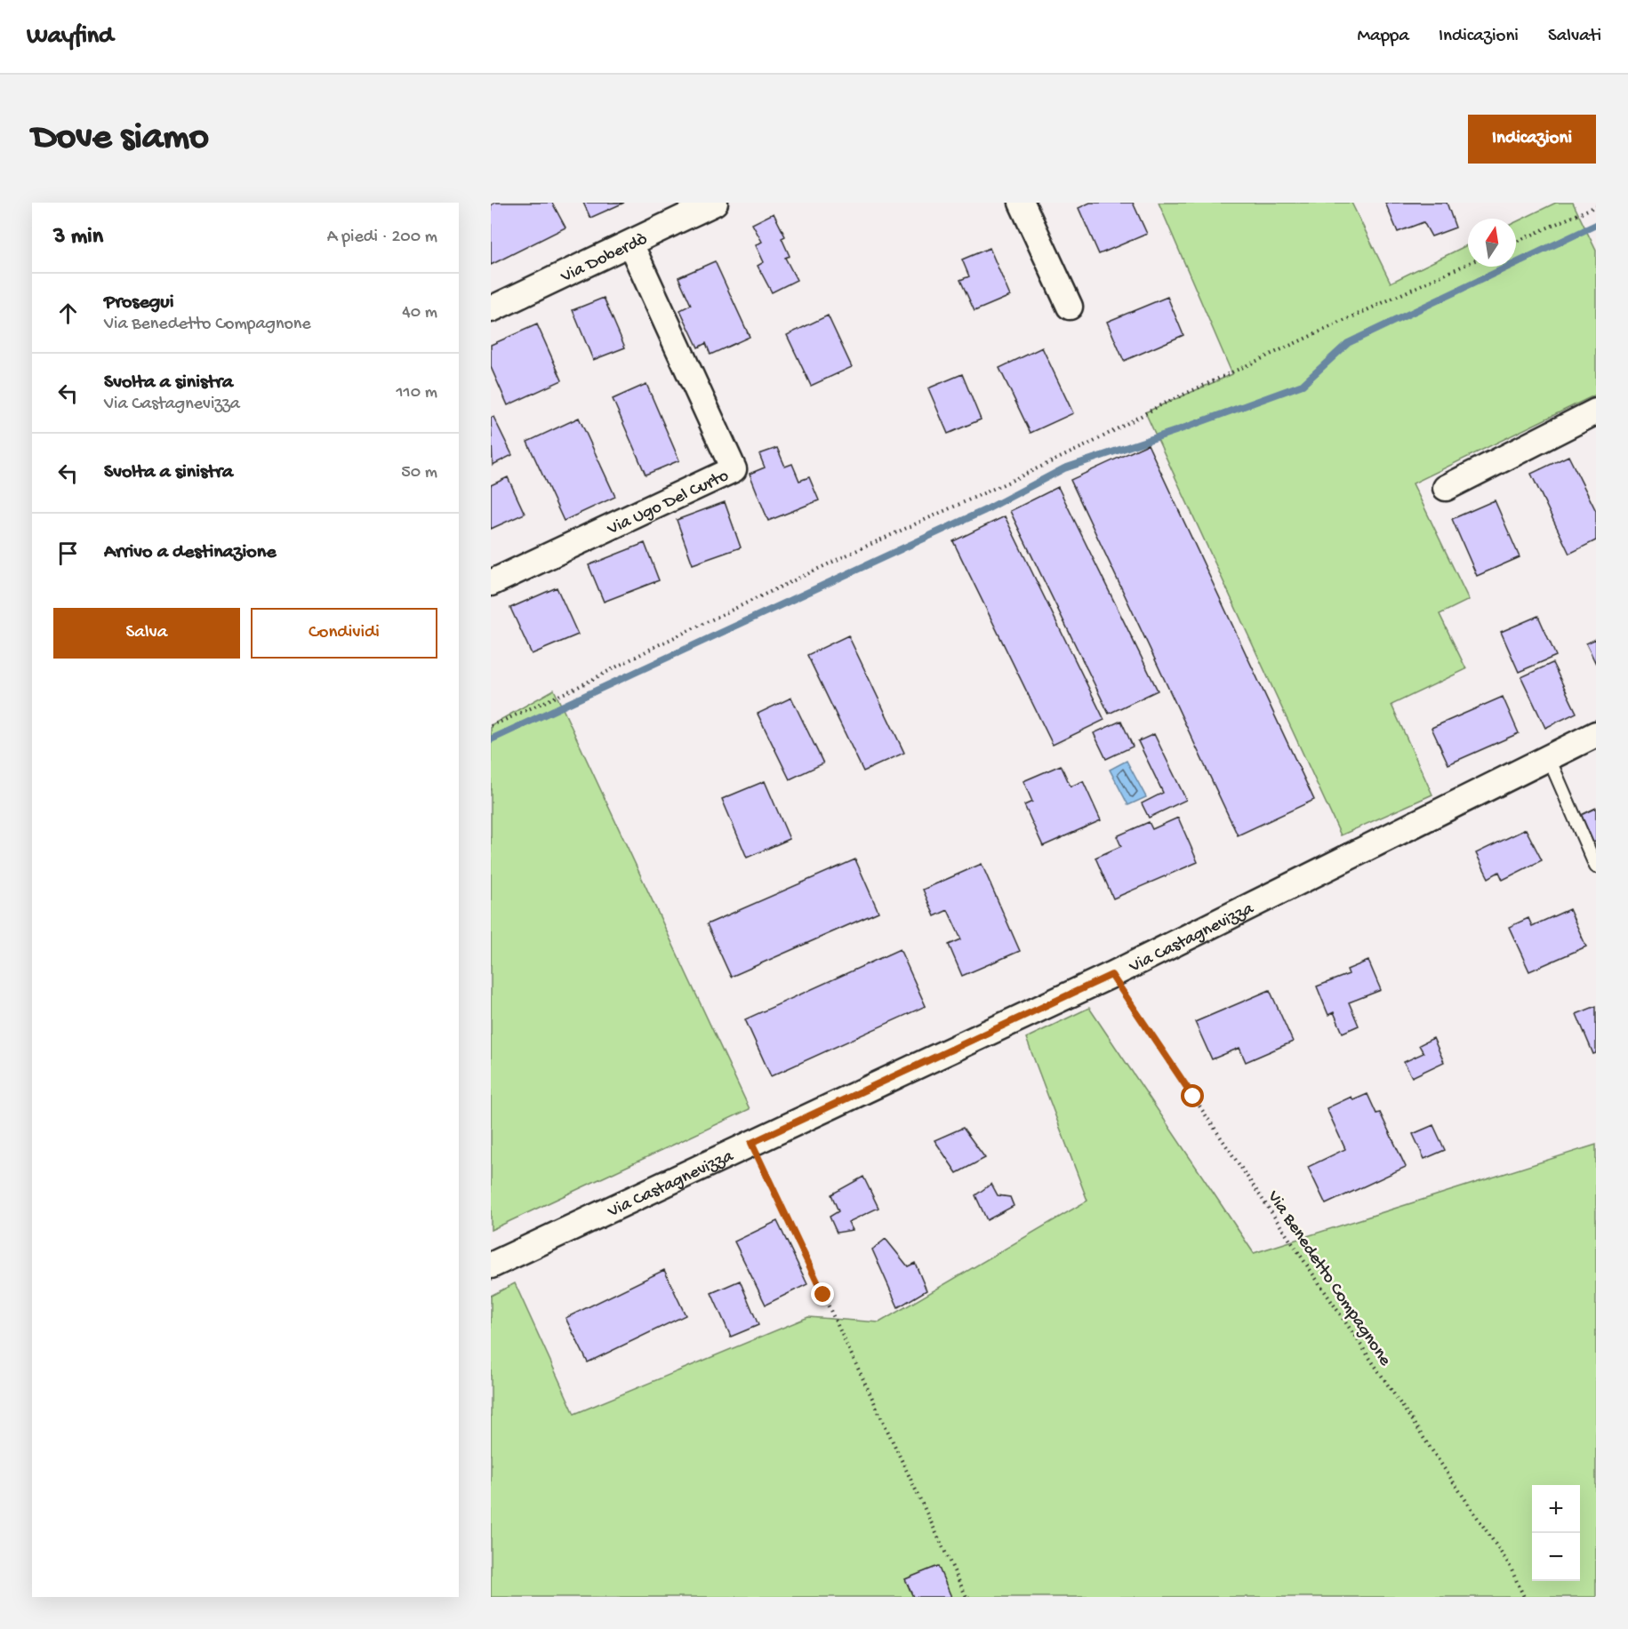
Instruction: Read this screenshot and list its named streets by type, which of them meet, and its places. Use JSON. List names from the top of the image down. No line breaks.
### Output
{"streets":{"street":["Via Doberdò","Via Ugo Del Curto","Via Castagnevizza"],"path":["Via Benedetto Compagnone"]},"crossings":[["Via Doberdò","Via Ugo Del Curto"],["Via Castagnevizza","Via Benedetto Compagnone"]],"north":"top","page":{"header":"Wayfind","nav":["Mappa","Indicazioni","Salvati"],"buttons":["Indicazioni",["Salva","Condividi"]],"title":"Dove siamo","heading":["3 min","A piedi · 200 m"],"list":[["Prosegui","Via Benedetto Compagnone","40 m"],["Svolta a sinistra","Via Castagnevizza","110 m"],["Svolta a sinistra","50 m"],"Arrivo a destinazione"],"map_buttons":["+","−"]}}
